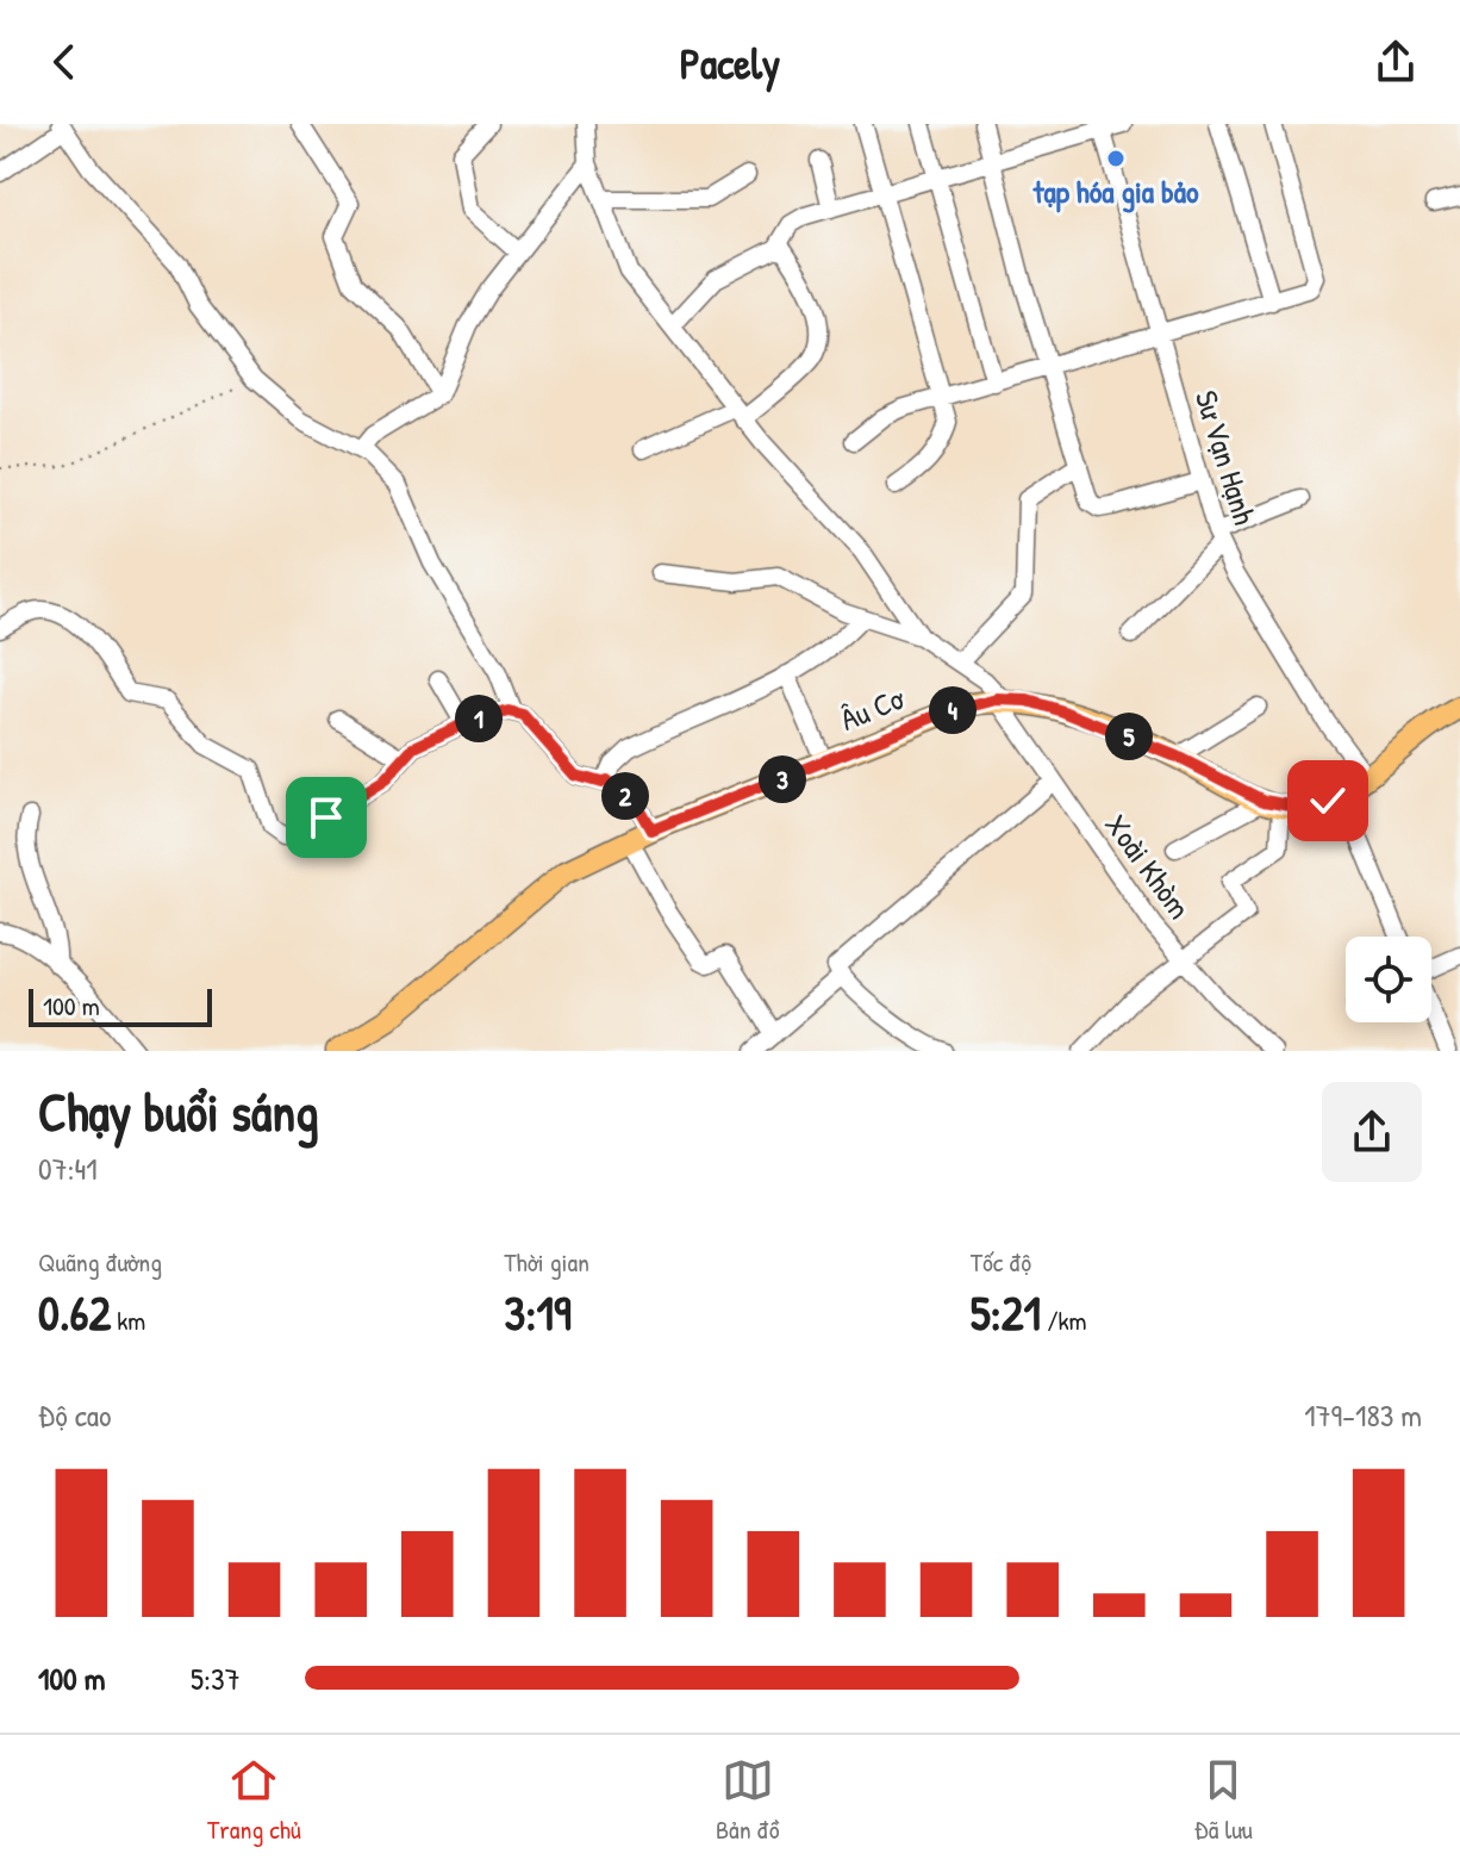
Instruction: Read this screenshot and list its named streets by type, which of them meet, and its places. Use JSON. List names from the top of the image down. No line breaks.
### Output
{"streets":{"main road":["Âu Cơ"],"street":["Sư Vạn Hạnh","Xoài Khòm"]},"crossings":[["Âu Cơ","Xoài Khòm"]],"places":["tạp hóa gia bảo"],"scale_bar":"100 m","page":{"header":"Pacely","pins":["4","1","5","3","2"],"scale":"100 m","heading":["Chạy buổi sáng","07:41"],"stats":[["Quãng đường","0.62 km"],["Thời gian","3:19"],["Tốc độ","5:21 /km"]],"chart":["Độ cao","179–183 m"],"list":[{"name":"100 m","note":"5:37"}],"tabs":["Trang chủ","Bản đồ","Đã lưu"]}}
